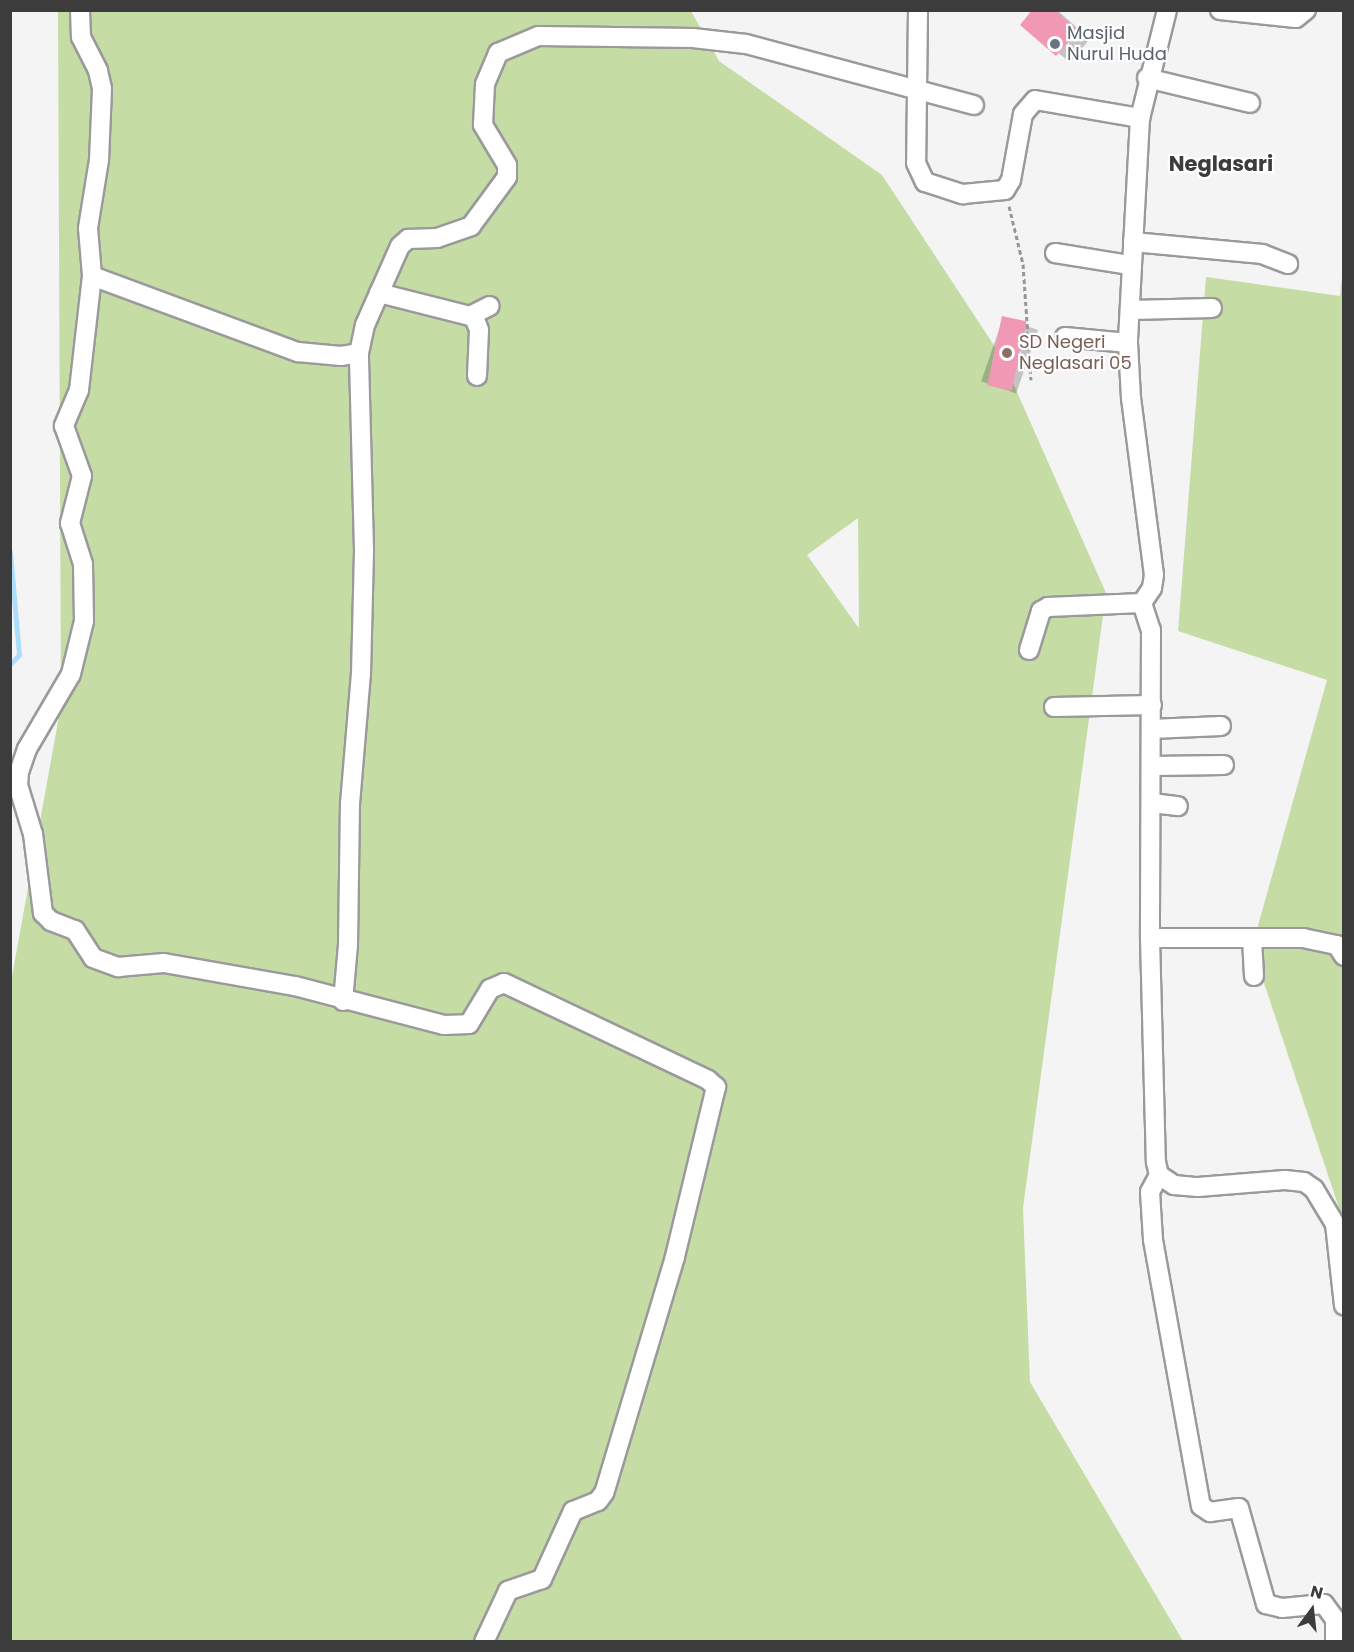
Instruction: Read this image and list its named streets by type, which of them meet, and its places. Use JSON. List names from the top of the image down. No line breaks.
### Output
{"districts":["Neglasari"],"places":["Masjid Nurul Huda","SD Negeri Neglasari 05"],"north":"top"}
